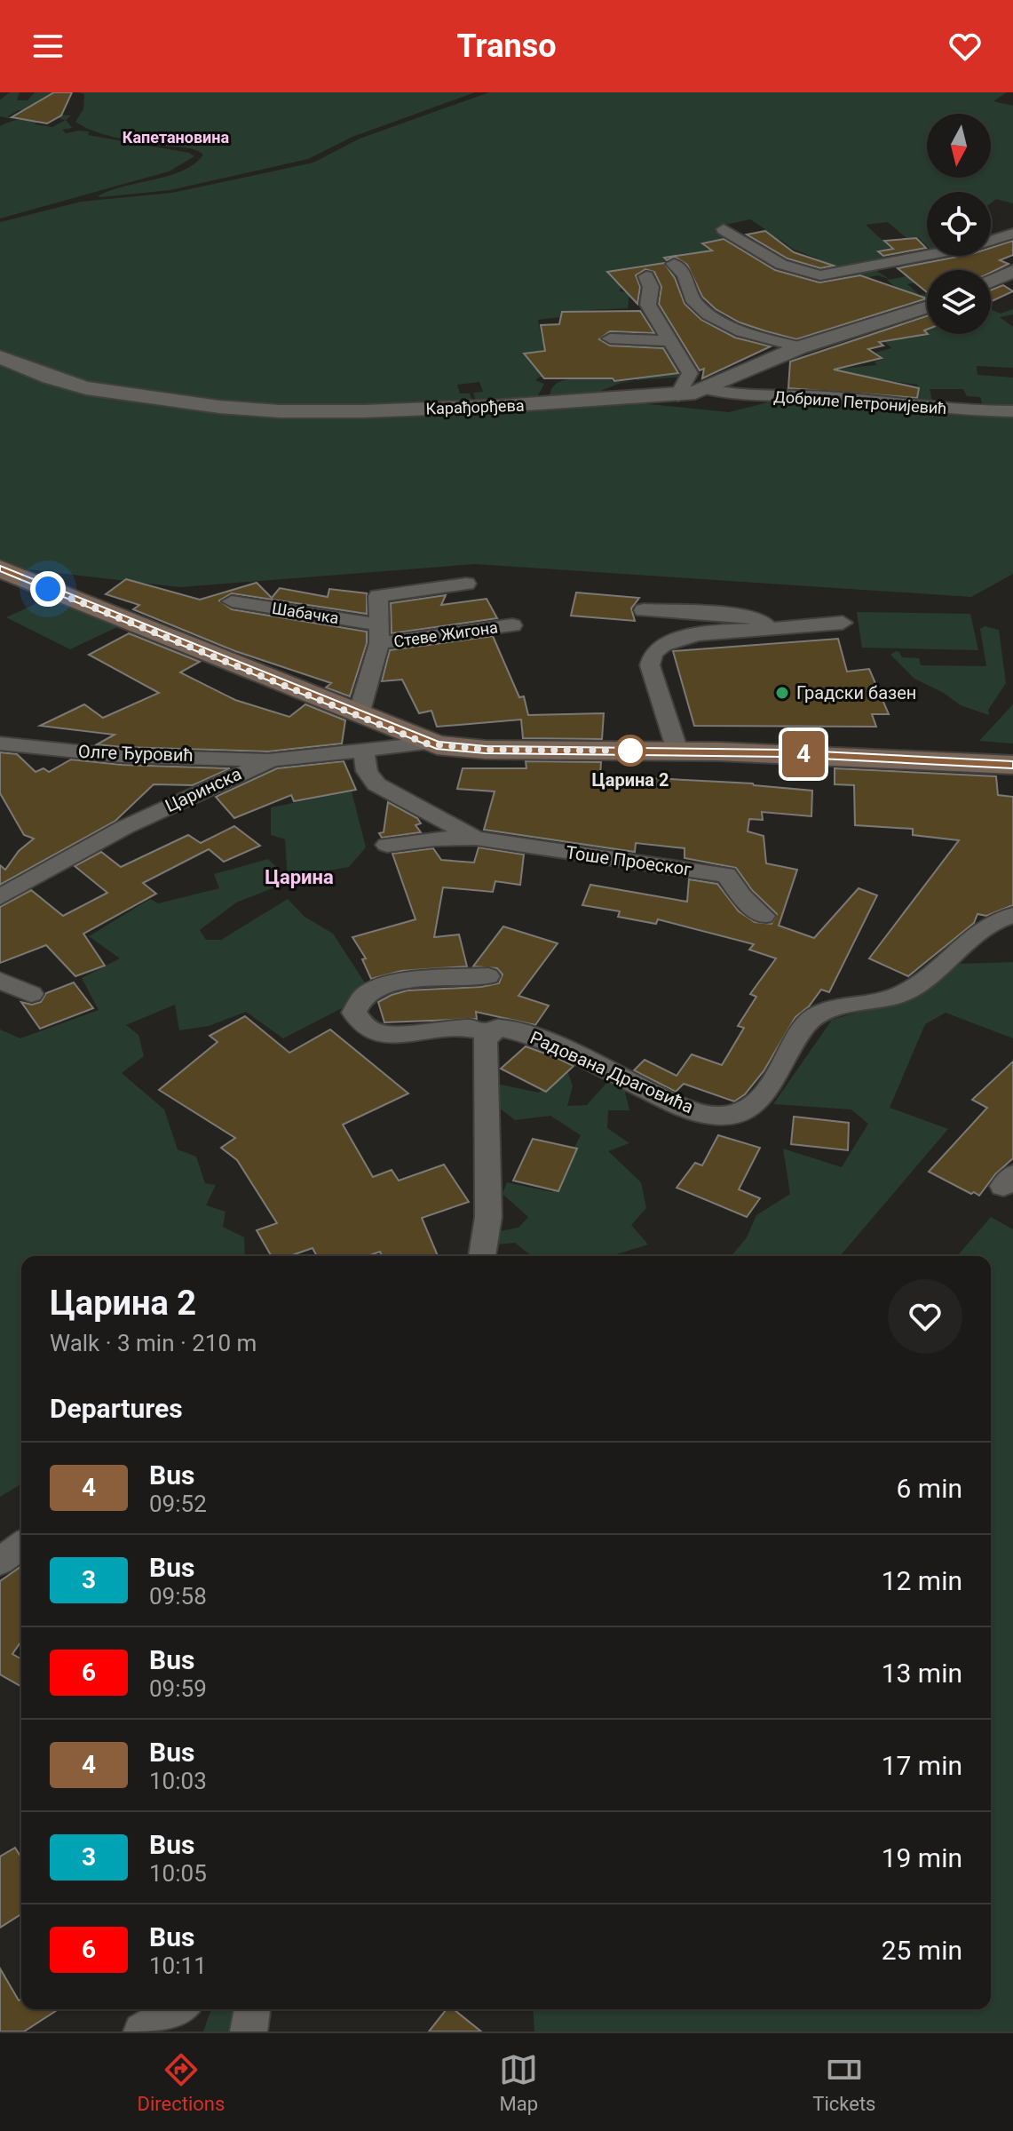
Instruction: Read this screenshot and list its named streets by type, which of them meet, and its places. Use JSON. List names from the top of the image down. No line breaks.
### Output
{"streets":{"street":["Добриле Петронијевић","Карађорђева","Шабачка","Стеве Жигона","Олге Ђуровић","Царинска","Тоше Проеског","Радована Драговића"]},"crossings":[["Добриле Петронијевић","Карађорђева"],["Шабачка","Стеве Жигона"],["Олге Ђуровић","Царинска"],["Царинска","Тоше Проеског"]],"districts":["Капетановина","Царина"],"places":["Градски базен","Царина 2"],"lines":["bus line 4"],"north":"bottom","page":{"header":"Transo","on_map":"4","heading":[["Царина 2","Walk · 3 min · 210 m"],"Departures"],"list":[{"mark":"4","name":"Bus","note":"09:52","value":"6 min"},{"mark":"3","name":"Bus","note":"09:58","value":"12 min"},{"mark":"6","name":"Bus","note":"09:59","value":"13 min"},{"mark":"4","name":"Bus","note":"10:03","value":"17 min"},{"mark":"3","name":"Bus","note":"10:05","value":"19 min"},{"mark":"6","name":"Bus","note":"10:11","value":"25 min"}],"tabs":["Directions","Map","Tickets"]}}
